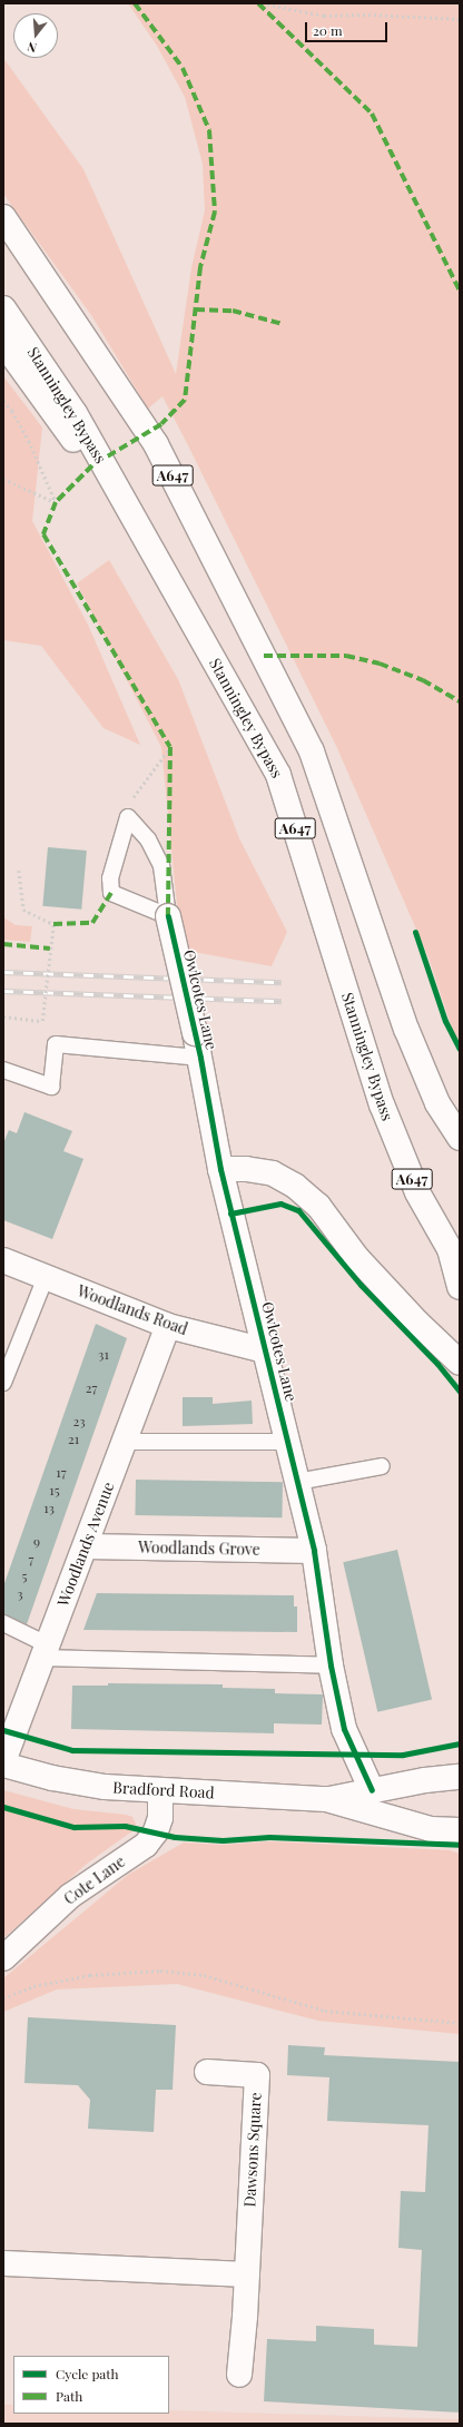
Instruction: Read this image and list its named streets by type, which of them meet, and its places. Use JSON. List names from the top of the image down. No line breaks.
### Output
{"streets":{"main road":["Stanningley Bypass","A647","Owlcotes Lane","Woodlands Road","Woodlands Avenue","Woodlands Grove","Bradford Road","Cote Lane","Dawsons Square"]},"crossings":[["Owlcotes Lane","Woodlands Road"],["Owlcotes Lane","Woodlands Grove"],["Owlcotes Lane","Bradford Road"],["Woodlands Road","Woodlands Avenue"],["Woodlands Avenue","Woodlands Grove"],["Woodlands Avenue","Bradford Road"],["Bradford Road","Cote Lane"]],"house_numbers":["31","27","23","21","17","15","13","9","7","5","3"],"legend":["Cycle path","Path"],"scale_bar":"20 m","north":"bottom"}
